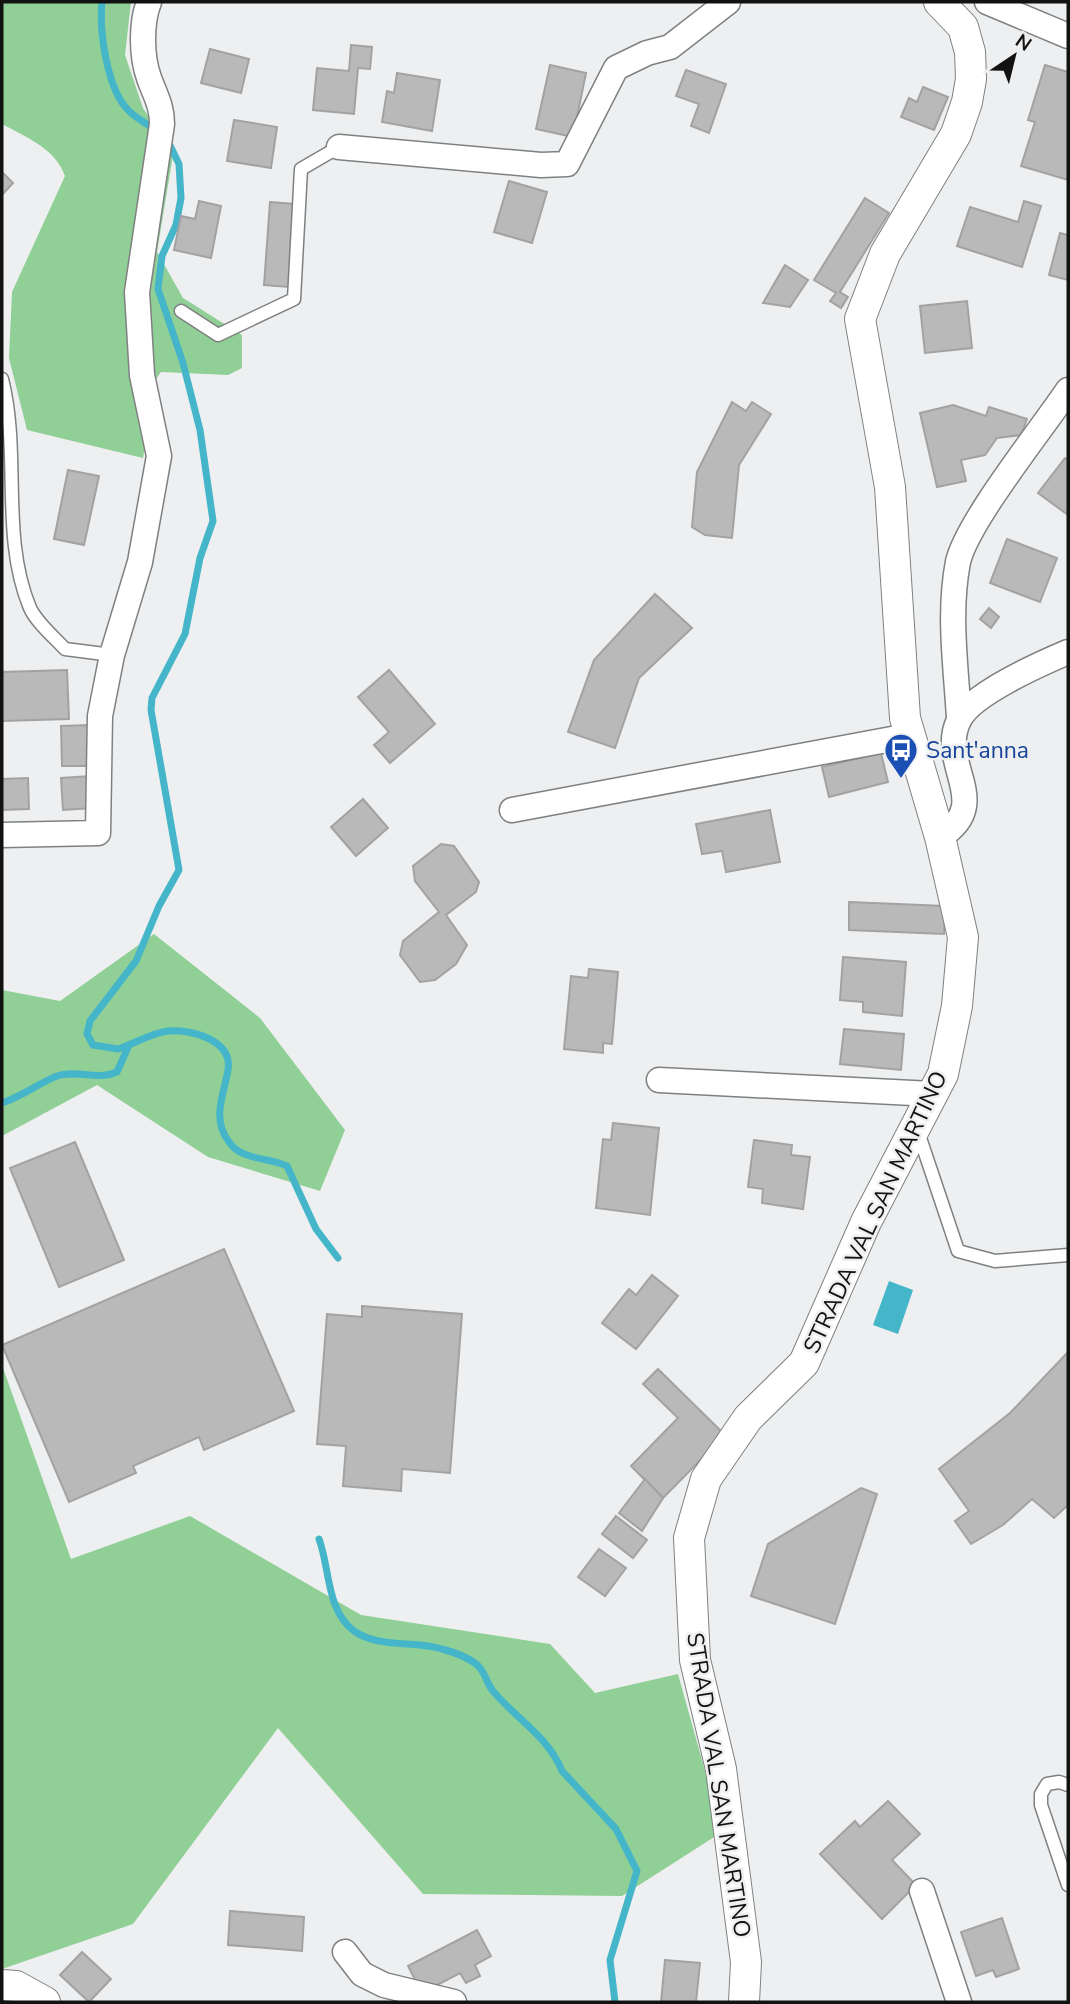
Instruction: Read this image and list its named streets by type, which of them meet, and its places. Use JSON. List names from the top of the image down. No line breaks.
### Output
{"streets":{"street":["STRADA VAL SAN MARTINO"]},"places":{"bus stop":["Sant'anna"]},"north":"top right"}
